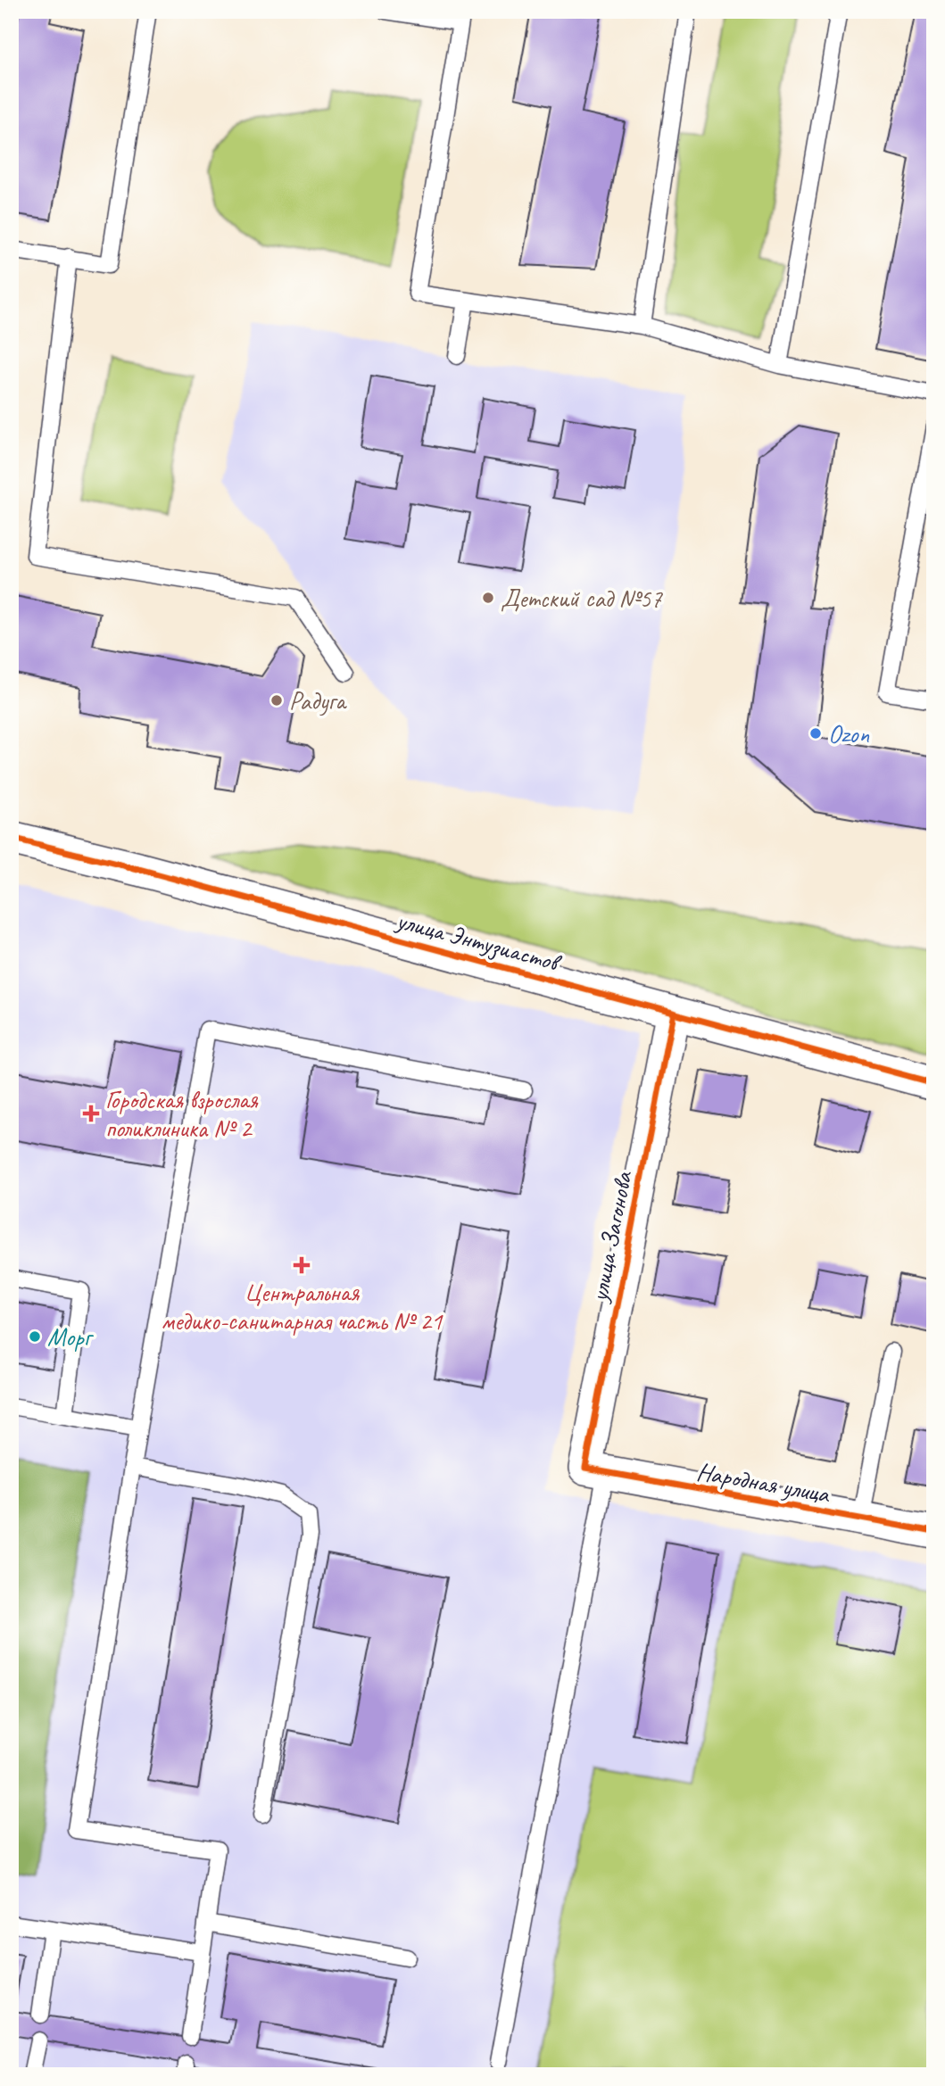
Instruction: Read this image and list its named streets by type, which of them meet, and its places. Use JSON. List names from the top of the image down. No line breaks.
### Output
{"streets":{"street":["улица Энтузиастов","улица Загонова","Народная улица"]},"crossings":[["улица Энтузиастов","улица Загонова"],["улица Загонова","Народная улица"]],"places":{"other":["Детский сад №57","Радуга","Ozon","Морг"],"health":["Городская взрослая поликлиника № 2","Центральная медико-санитарная часть № 21"]}}
